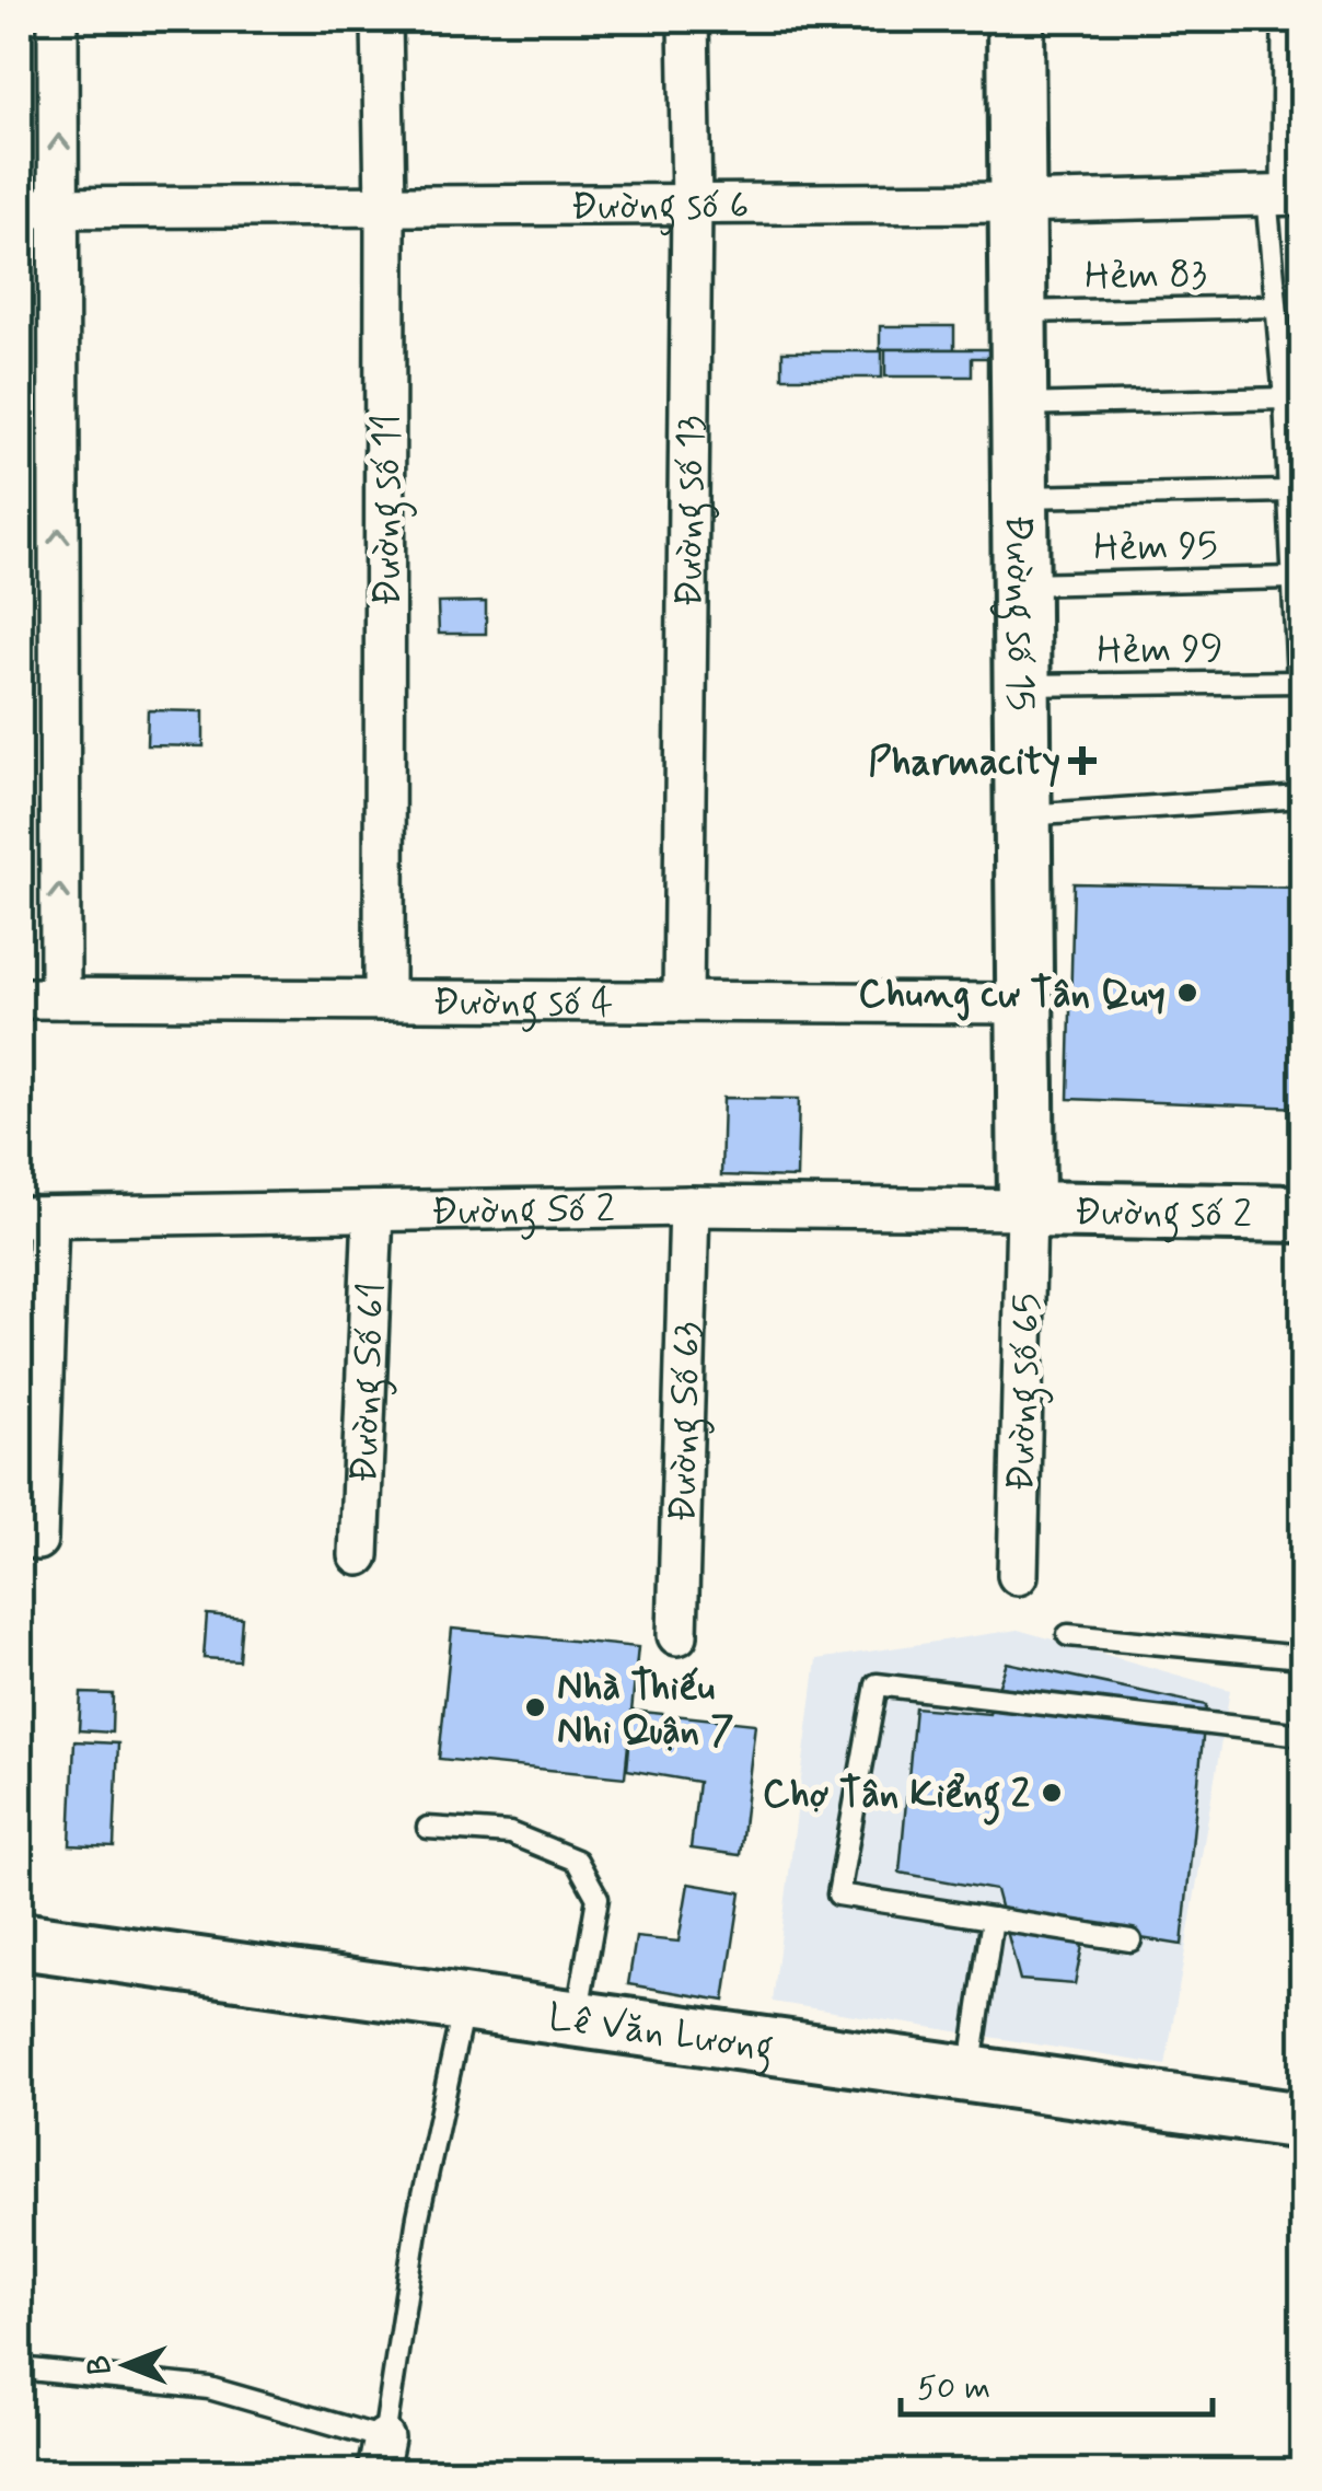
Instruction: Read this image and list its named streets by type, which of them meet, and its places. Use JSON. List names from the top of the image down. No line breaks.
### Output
{"streets":{"street":["Đường số 6","Đường số 11","Đường số 13","Đường số 15","Đường số 4","Đường Số 2","Đường số 2","Đường Số 61","Đường số 65","Đường Số 63","Lê Văn Lương"],"lane":["Hẻm 83","Hẻm 95","Hẻm 99"]},"crossings":[["Đường số 6","Đường số 11"],["Đường số 6","Đường số 13"],["Đường số 6","Đường số 15"],["Hẻm 83","Đường số 15"],["Đường số 11","Đường số 4"],["Đường số 13","Đường số 4"],["Hẻm 95","Đường số 15"],["Đường số 15","Hẻm 99"],["Đường số 15","Đường số 4"],["Đường số 15","Đường Số 2"],["Đường số 15","Đường số 2"],["Đường số 15","Đường số 65"],["Đường Số 2","Đường số 2"],["Đường Số 2","Đường Số 61"],["Đường Số 2","Đường số 65"],["Đường Số 2","Đường Số 63"],["Đường số 2","Đường số 65"]],"places":{"health":["Pharmacity"],"other":["Chung cư Tân Quy","Nhà Thiếu Nhi Quận 7","Chợ Tân Kiểng 2"]},"scale_bar":"50 m","north":"left"}
